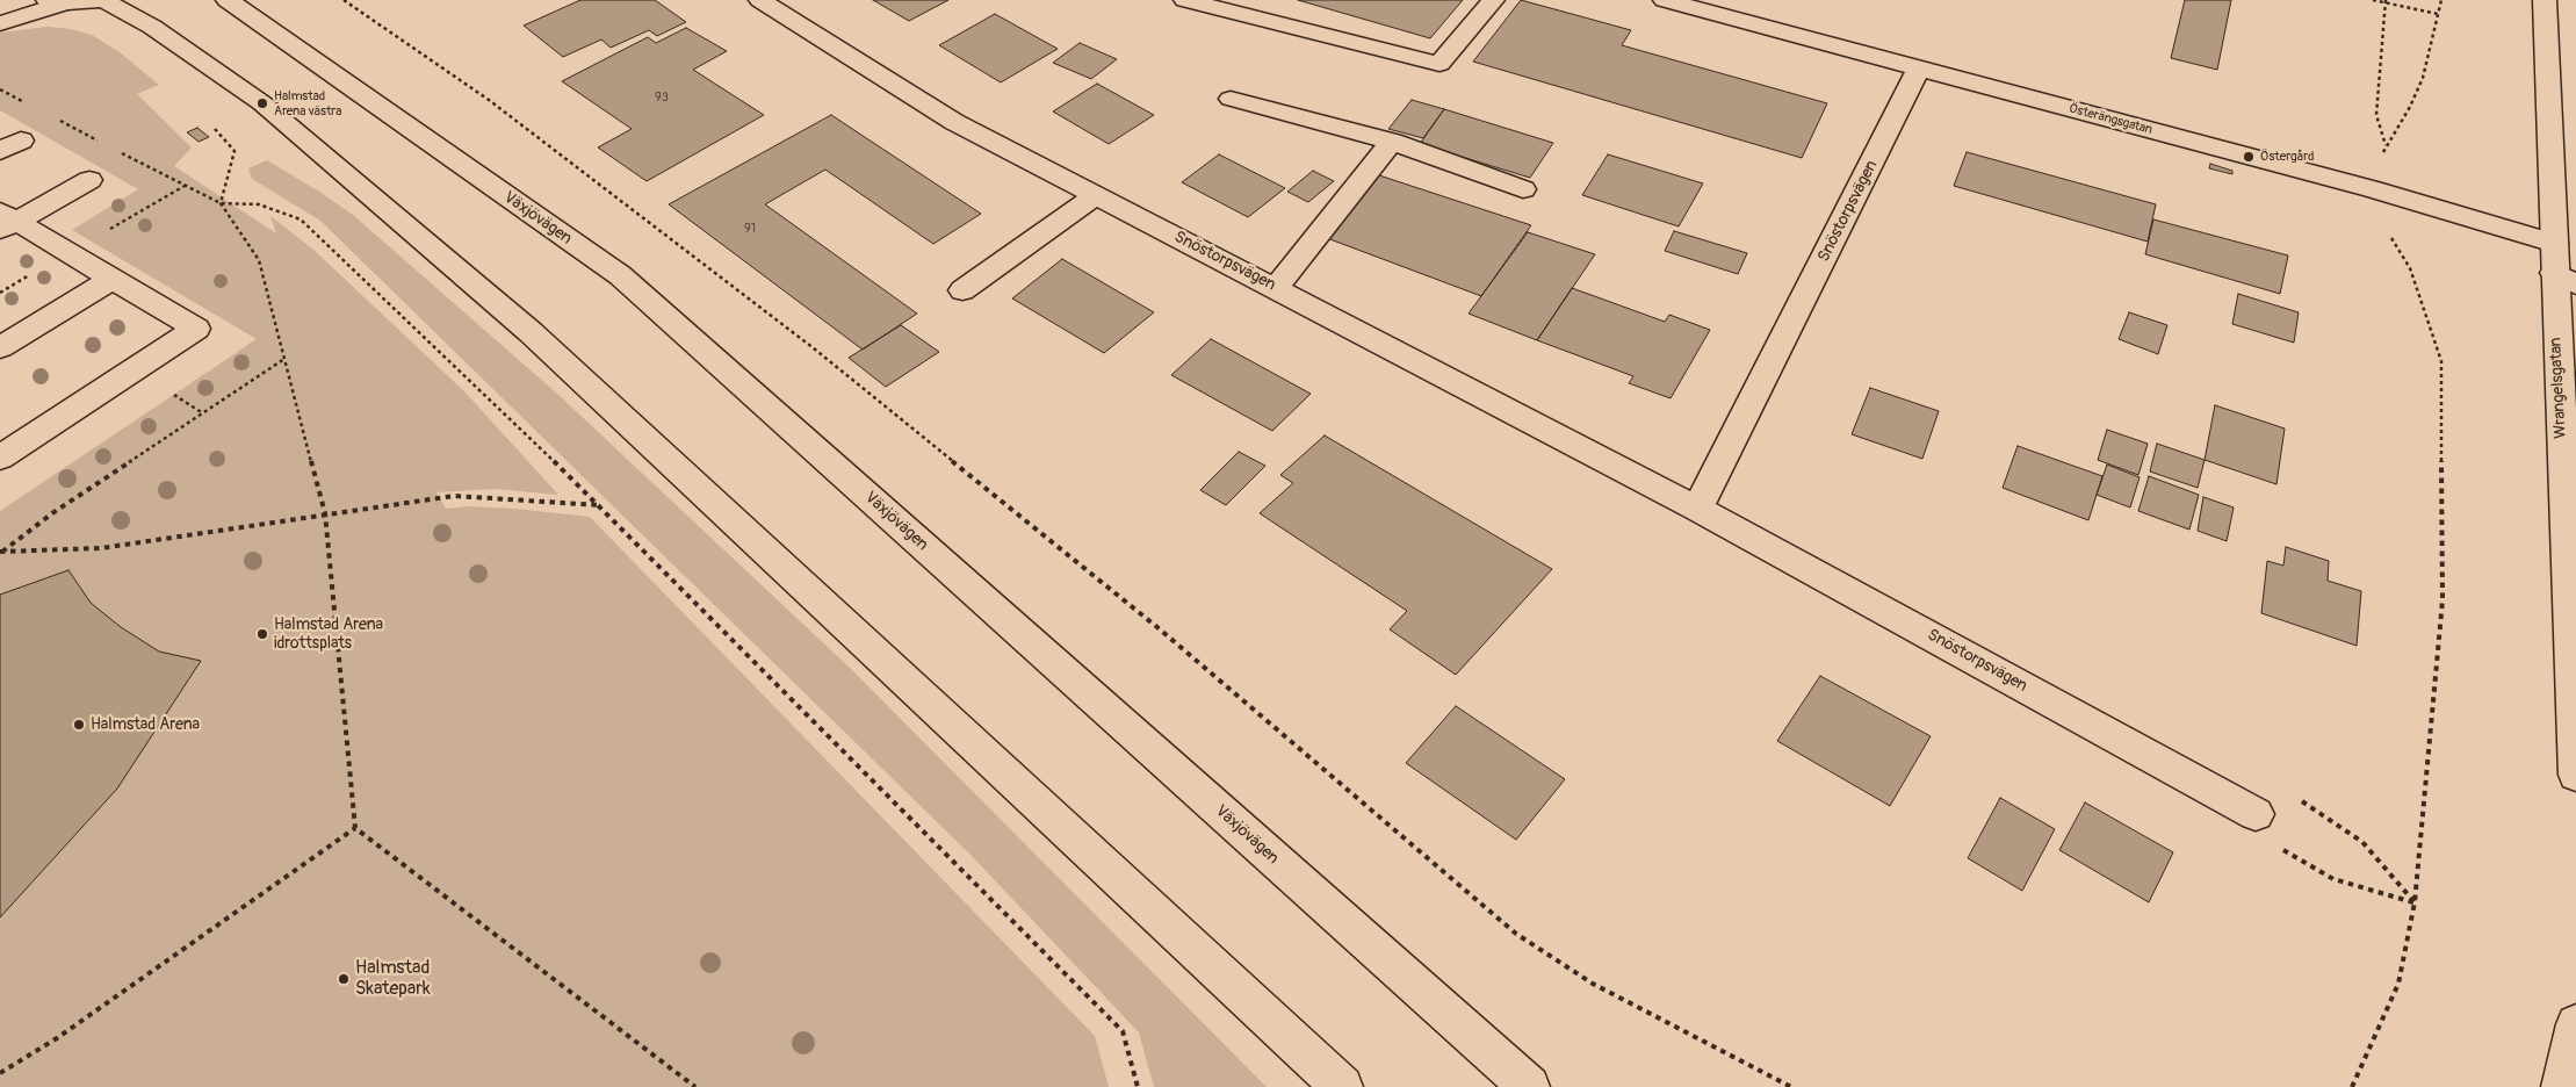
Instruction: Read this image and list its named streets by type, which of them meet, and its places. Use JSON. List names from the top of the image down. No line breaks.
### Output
{"streets":{"main road":["Österängsgatan","Snöstorpsvägen","Växjövägen","Wrangelsgatan"]},"crossings":[["Österängsgatan","Snöstorpsvägen"],["Österängsgatan","Wrangelsgatan"]],"places":["Halmstad Arena västra","Östergård","Halmstad Arena idrottsplats","Halmstad Arena","Halmstad Skatepark"],"house_numbers":["93","91"]}
